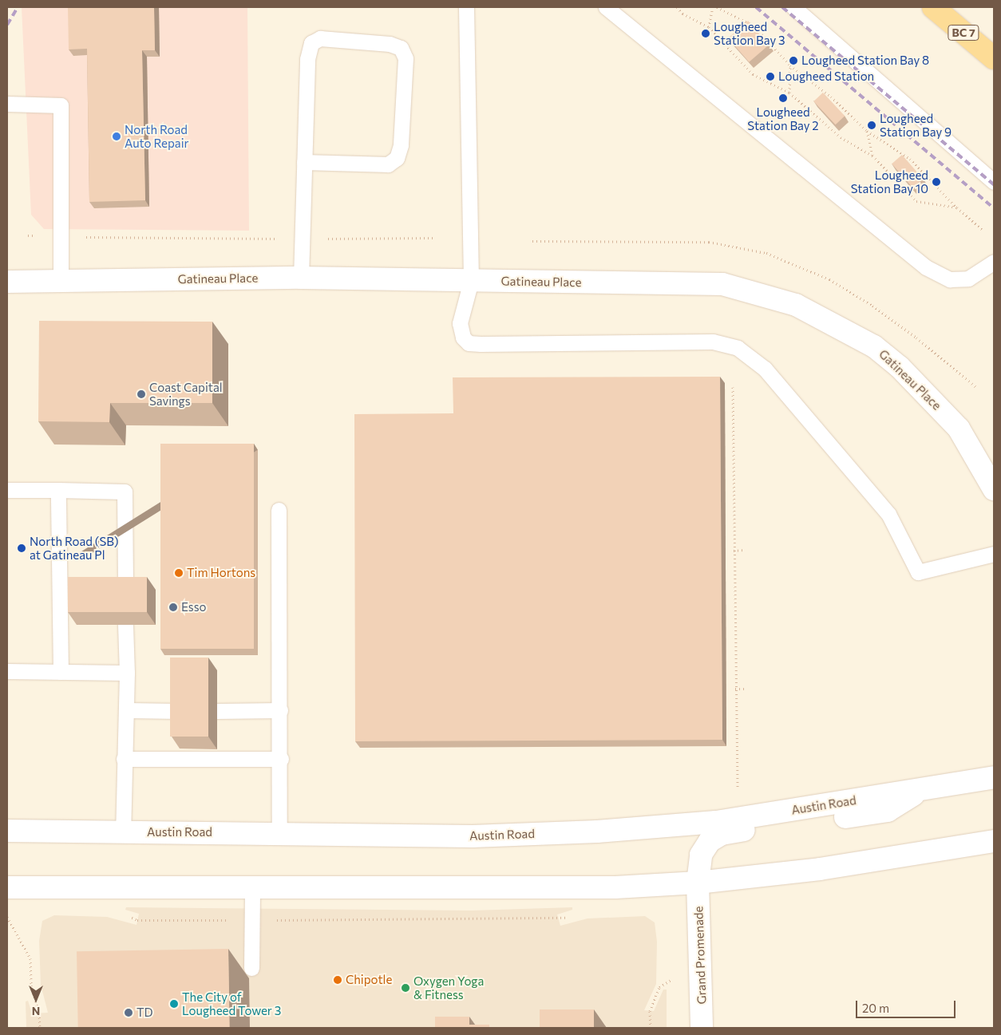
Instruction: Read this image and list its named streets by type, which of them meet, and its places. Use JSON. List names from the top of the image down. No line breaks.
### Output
{"streets":{"main road":["BC 7","Gatineau Place","Austin Road","Grand Promenade"]},"crossings":[["Austin Road","Grand Promenade"]],"places":["Lougheed Station Bay 3","Lougheed Station Bay 8","Lougheed Station","Lougheed Station Bay 2","Lougheed Station Bay 9","North Road Auto Repair","Lougheed Station Bay 10","Coast Capital Savings","North Road (SB) at Gatineau Pl","Tim Hortons","Esso","Chipotle","Oxygen Yoga & Fitness","The City of Lougheed Tower 3","TD"],"scale_bar":"20 m","north":"bottom"}
